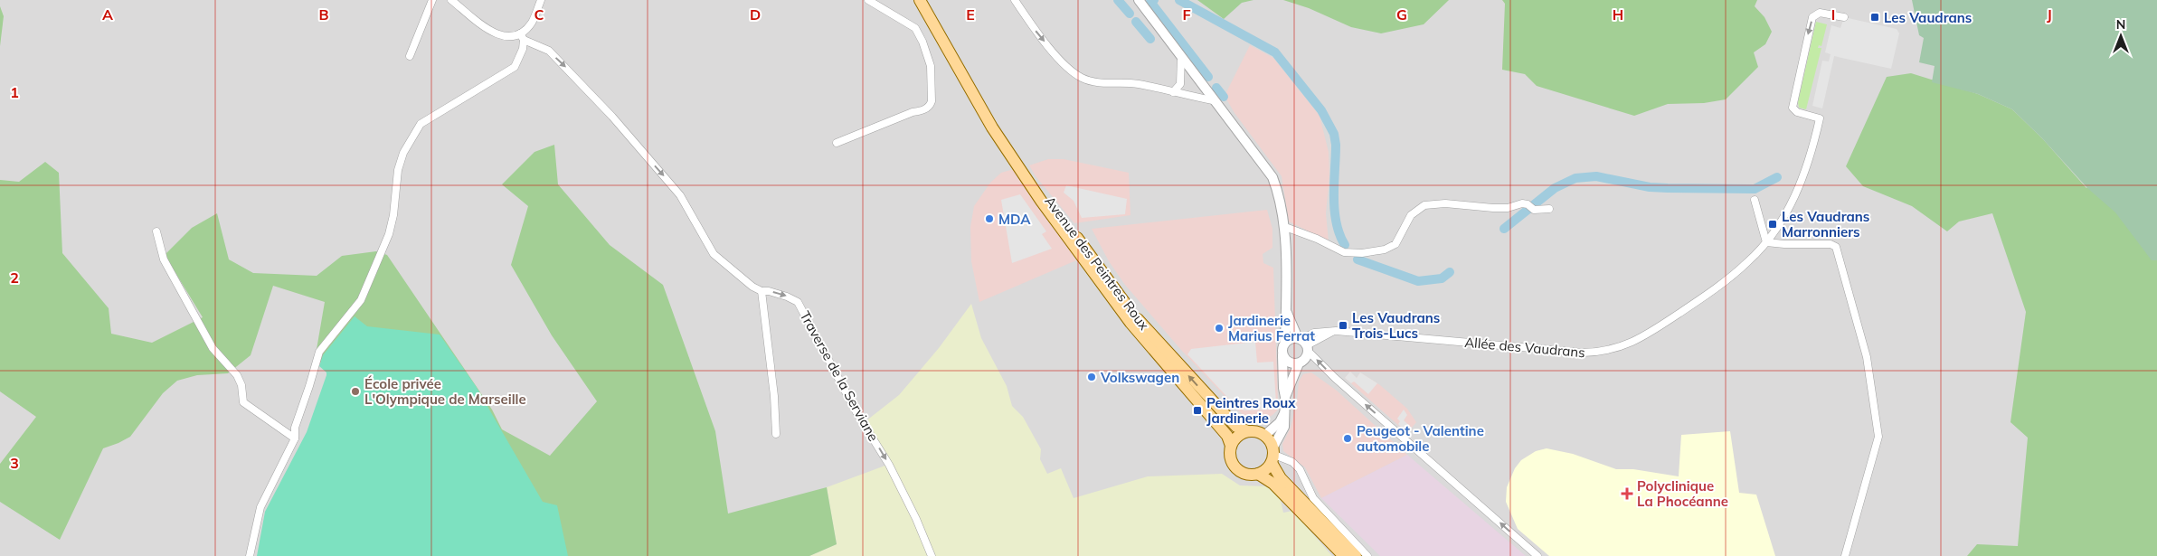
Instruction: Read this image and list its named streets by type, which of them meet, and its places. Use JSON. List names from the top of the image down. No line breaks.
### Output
{"streets":{"main road":["Avenue des Peintres Roux"],"street":["Allée des Vaudrans","Traverse de la Serviane"]},"one_way":["Traverse de la Serviane"],"places":{"transit":["Les Vaudrans","Les Vaudrans Marronniers","Les Vaudrans Trois-Lucs","Peintres Roux Jardinerie"],"other":["MDA","Jardinerie Marius Ferrat","Volkswagen","École privée L'Olympique de Marseille","Peugeot - Valentine automobile"],"health":["Polyclinique La Phocéanne"]},"north":"top","grid":{"columns":["A","B","C","D","E","F","G","H","I","J"],"rows":["1","2","3"]}}
